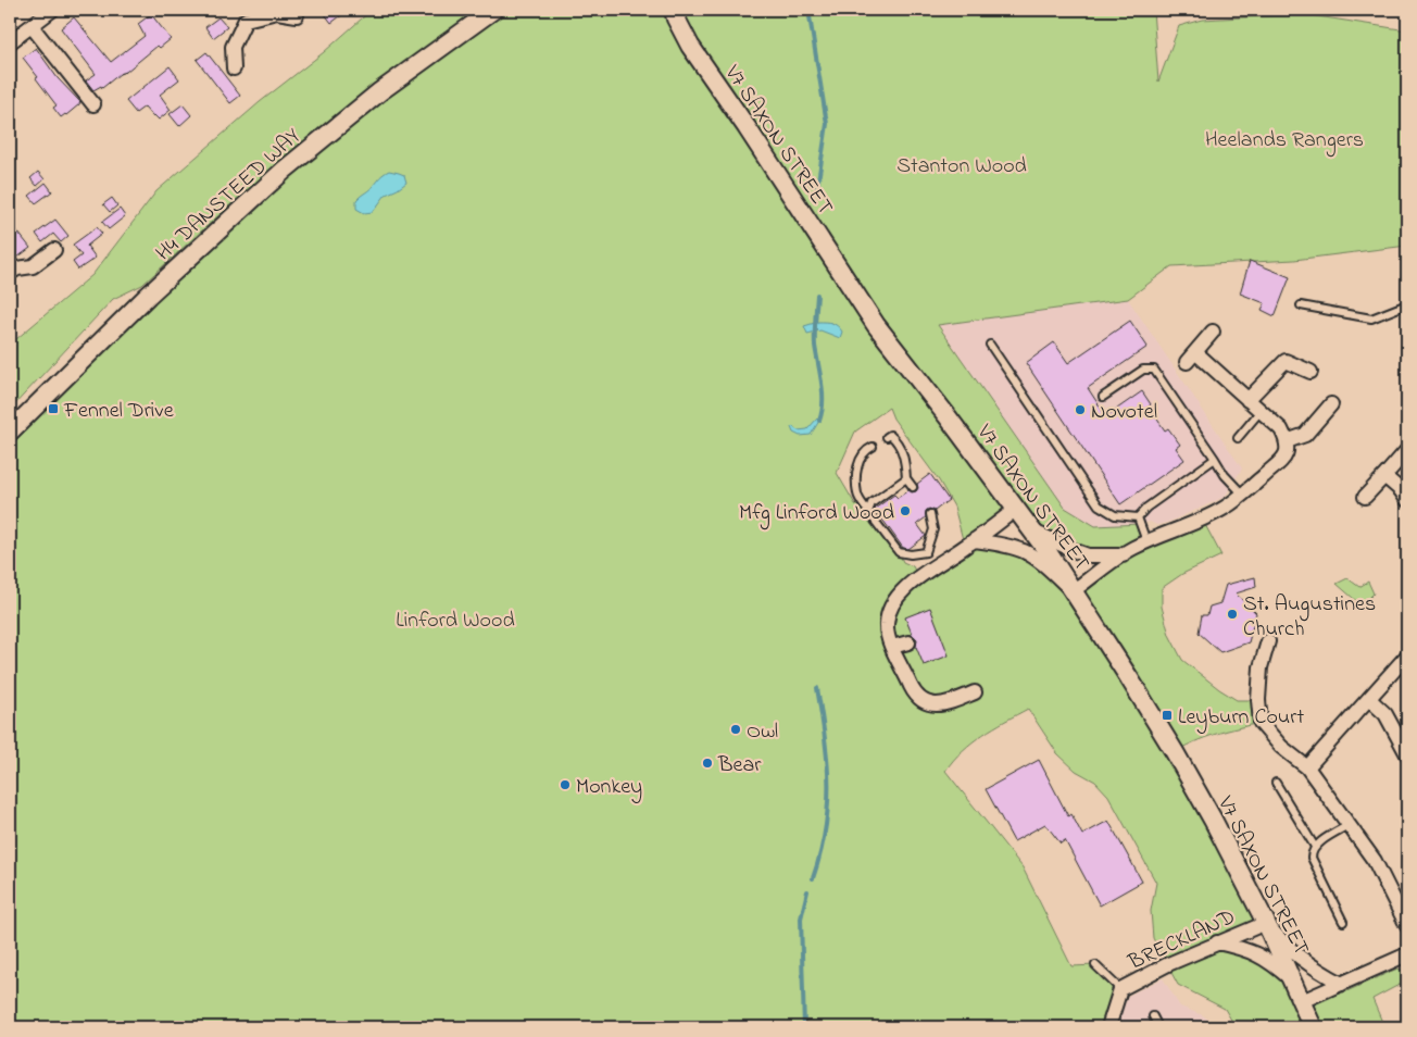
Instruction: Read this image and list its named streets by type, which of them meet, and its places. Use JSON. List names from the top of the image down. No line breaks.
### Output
{"streets":{"street":["V7 SAXON STREET","H4 DANSTEED WAY","BRECKLAND"]},"crossings":[["V7 SAXON STREET","BRECKLAND"]],"parks":["Heelands Rangers","Stanton Wood","Linford Wood"],"places":{"transit":["Fennel Drive","Leyburn Court"],"other":["Novotel","Mfg Linford Wood","St. Augustines Church","Owl","Bear","Monkey"]}}
